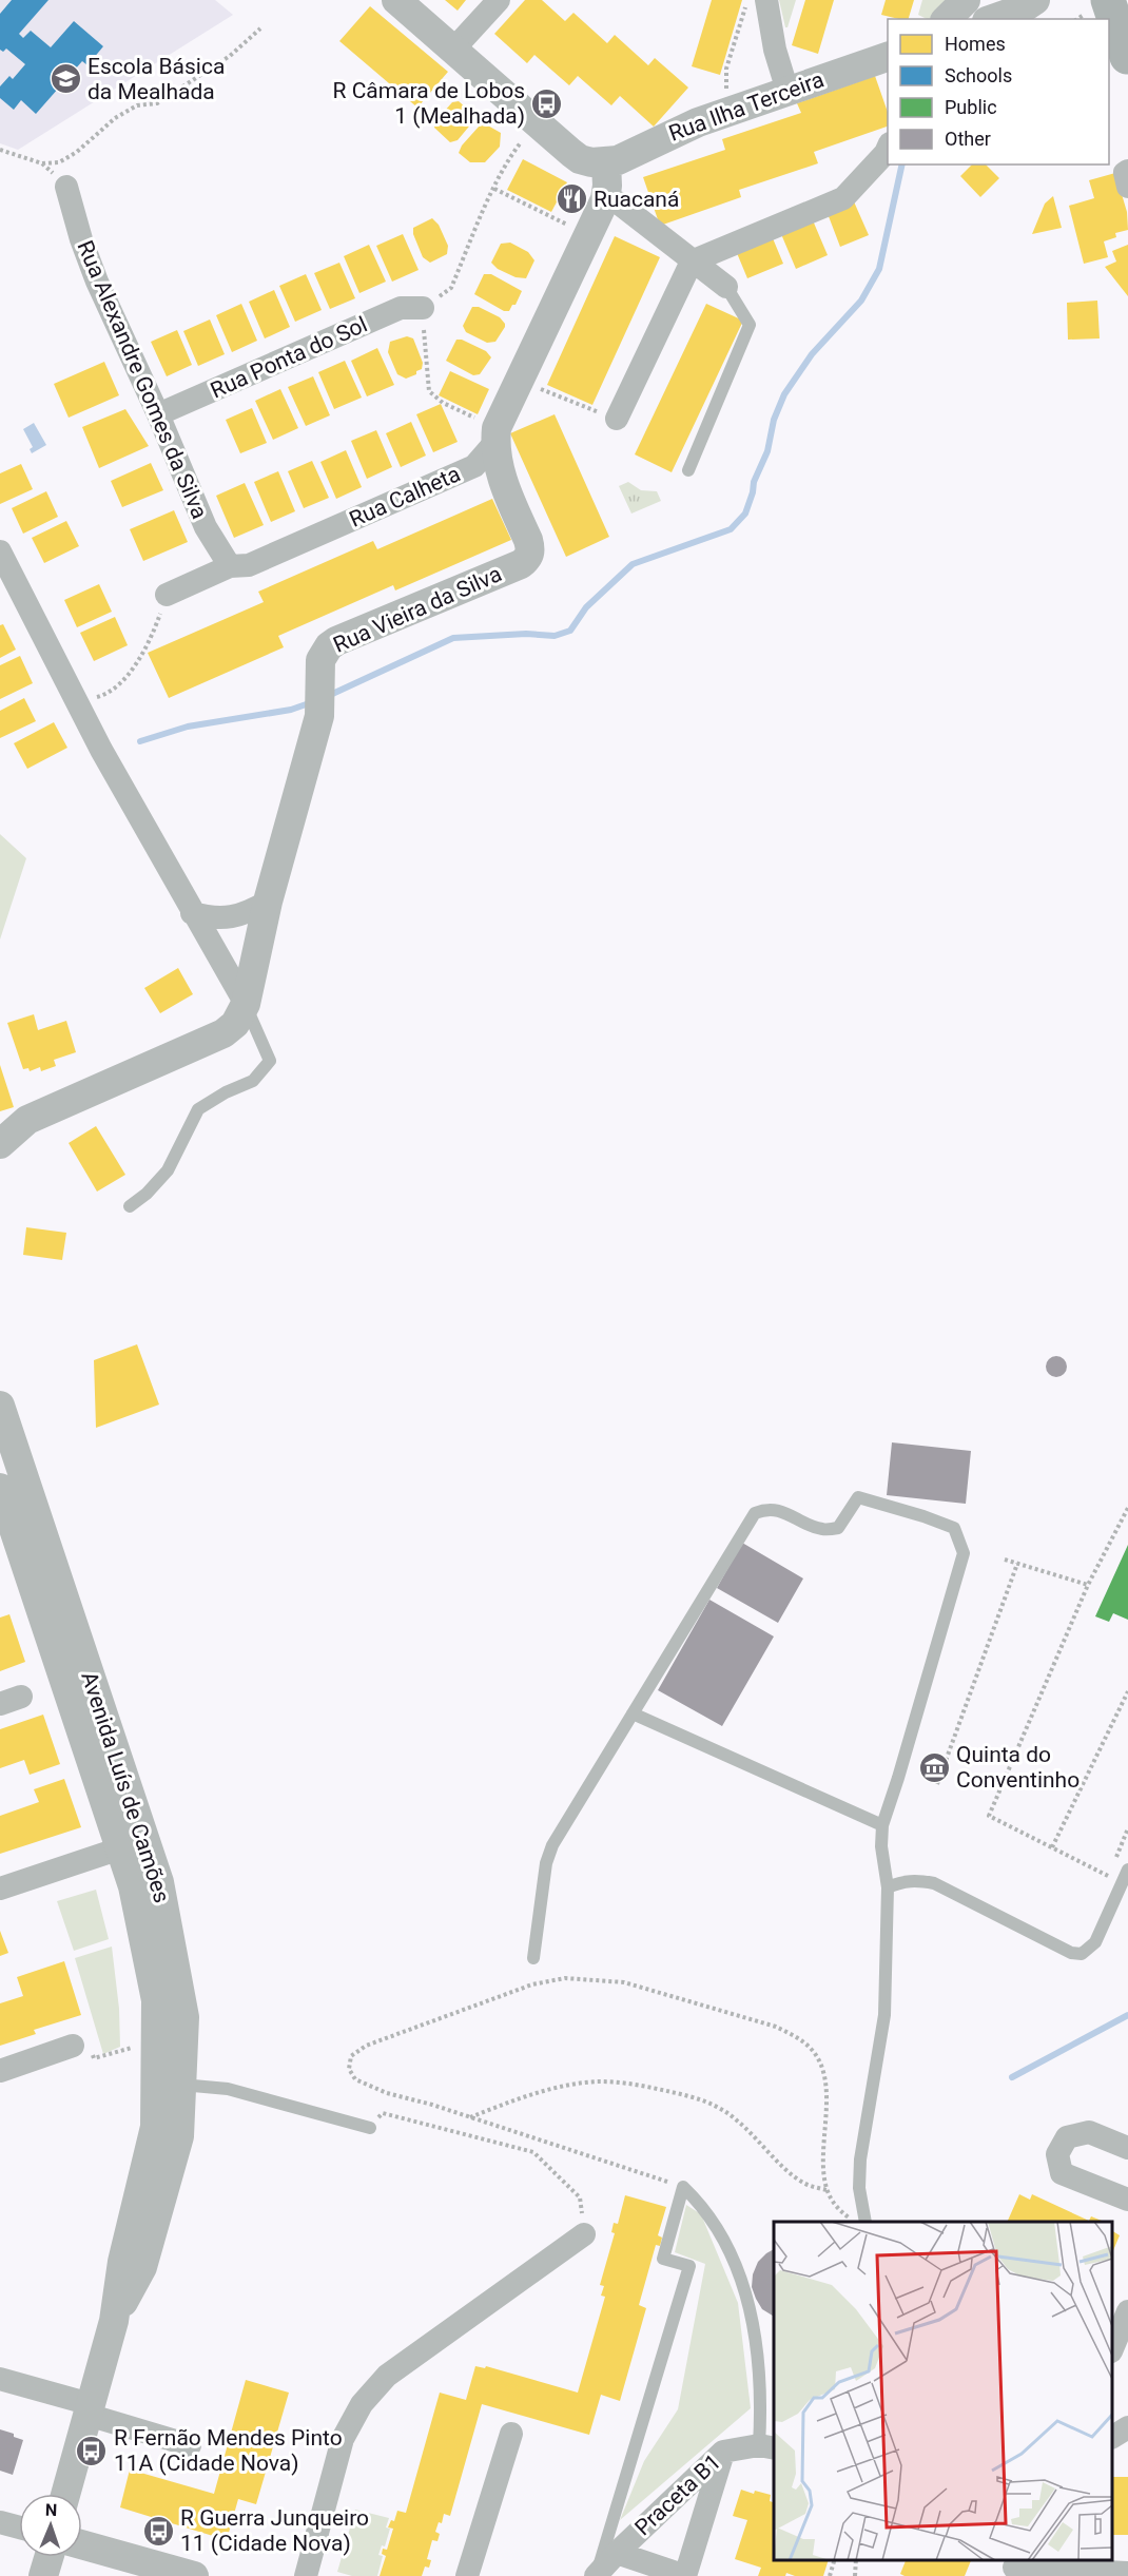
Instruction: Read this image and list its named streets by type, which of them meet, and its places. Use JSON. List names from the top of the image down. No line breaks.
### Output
{"streets":{"street":["Rua Ilha Terceira","Rua Ponta do Sol","Rua Alexandre Gomes da Silva","Rua Calheta","Rua Vieira da Silva","Avenida Luís de Camões","Praceta B1"]},"crossings":[["Rua Ilha Terceira","Rua Calheta"],["Rua Ponta do Sol","Rua Alexandre Gomes da Silva"],["Rua Alexandre Gomes da Silva","Rua Calheta"],["Rua Calheta","Rua Vieira da Silva"]],"places":{"school or university":["Escola Básica da Mealhada"],"bus stop":["R Câmara de Lobos 1 (Mealhada)","R Fernão Mendes Pinto 11A (Cidade Nova)","R Guerra Junqueiro 11 (Cidade Nova)"],"restaurant":["Ruacaná"],"museum":["Quinta do Conventinho"]},"legend":["Homes","Schools","Public","Other"],"north":"top"}
